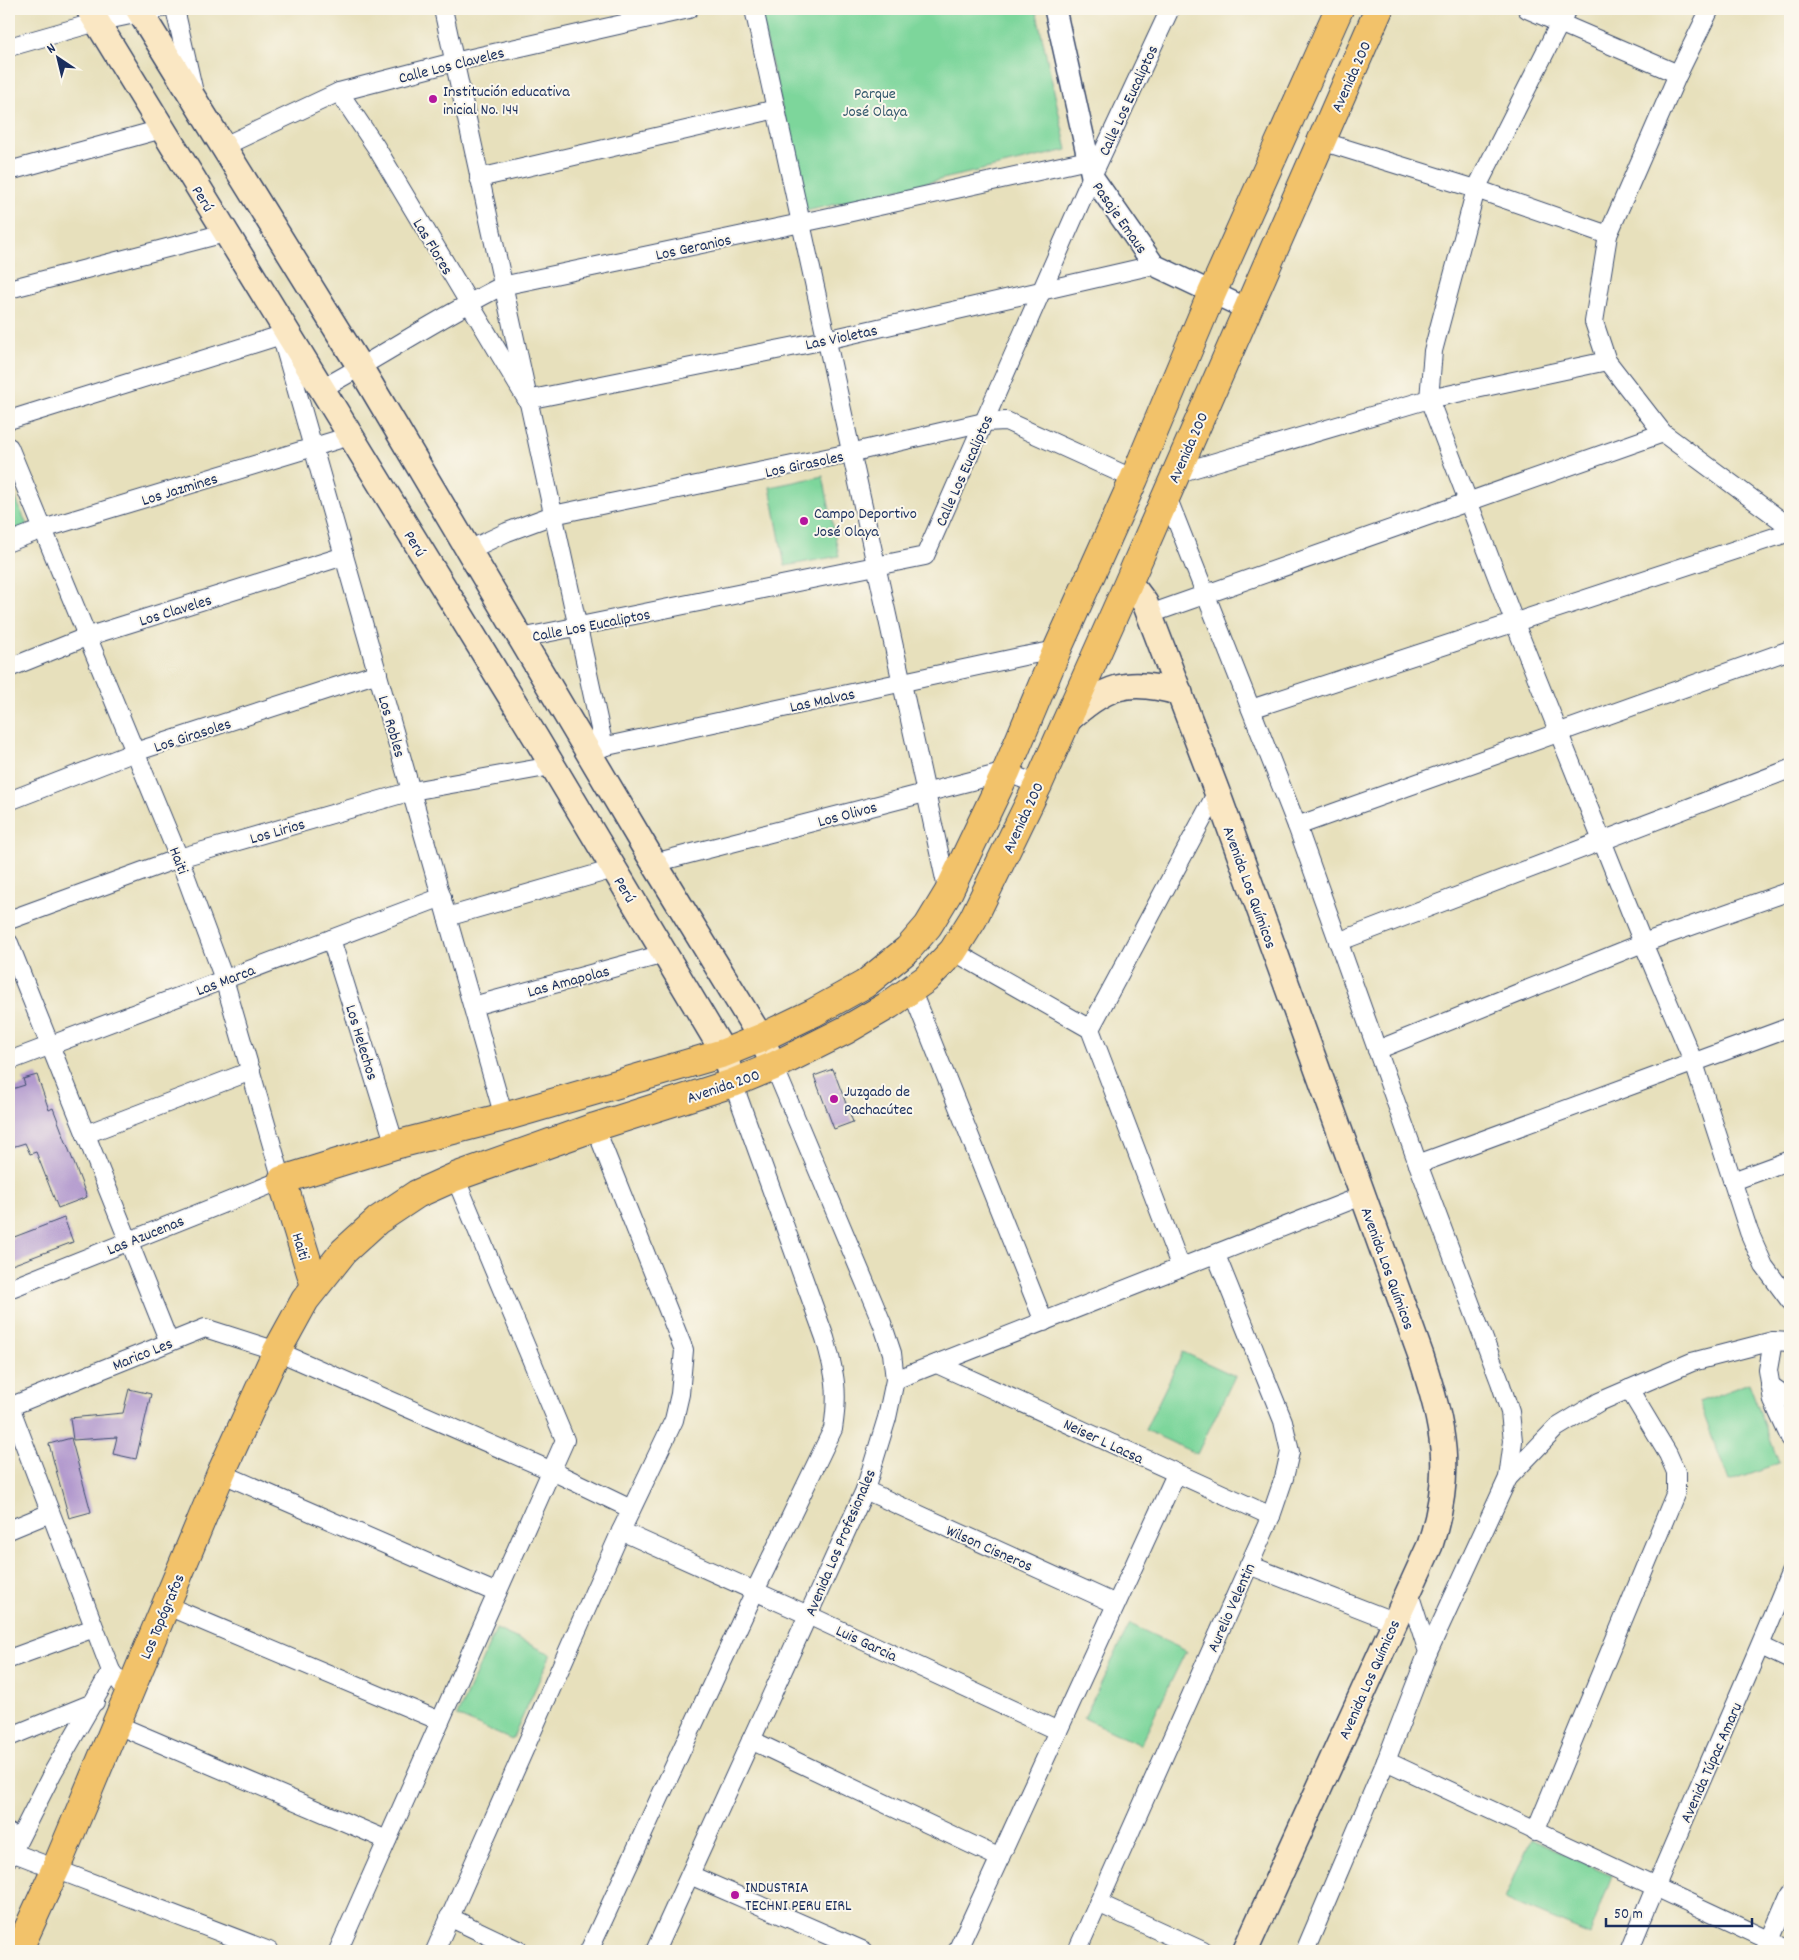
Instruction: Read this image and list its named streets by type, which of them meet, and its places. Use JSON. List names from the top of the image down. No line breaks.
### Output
{"streets":{"main road":["Avenida 200","Perú","Haiti","Avenida Los Químicos","Los Topógrafos"],"street":["Calle Los Claveles","Calle Los Eucaliptos","Pasaje Emaus","Las Flores","Los Geranios","Las Violetas","Los Girasoles","Los Jazmines","Los Claveles","Las Malvas","Los Robles","Los Olivos","Los Lirios","Las Marca","Las Amapolas","Los Helechos","Las Azucenas","Marico Les","Neiser L Lacsa","Avenida Los Profesionales","Wilson Cisneros","Aurelio Velentin","Luis Garcia","Avenida Túpac Amaru"]},"crossings":[["Calle Los Claveles","Las Flores"],["Avenida 200","Perú"],["Avenida 200","Pasaje Emaus"],["Avenida 200","Los Girasoles"],["Avenida 200","Las Malvas"],["Avenida 200","Los Robles"],["Avenida 200","Los Olivos"],["Avenida 200","Haiti"],["Avenida 200","Avenida Los Químicos"],["Avenida 200","Los Helechos"],["Avenida 200","Las Azucenas"],["Avenida 200","Avenida Los Profesionales"],["Avenida 200","Los Topógrafos"],["Calle Los Eucaliptos","Pasaje Emaus"],["Calle Los Eucaliptos","Los Geranios"],["Calle Los Eucaliptos","Las Violetas"],["Calle Los Eucaliptos","Los Girasoles"],["Perú","Los Geranios"],["Perú","Los Jazmines"],["Perú","Los Robles"],["Perú","Los Lirios"],["Perú","Las Amapolas"],["Pasaje Emaus","Los Geranios"],["Pasaje Emaus","Las Violetas"],["Las Flores","Los Geranios"],["Las Flores","Las Violetas"],["Los Girasoles","Los Robles"],["Los Girasoles","Haiti"],["Los Jazmines","Los Robles"],["Los Jazmines","Haiti"],["Los Claveles","Los Robles"],["Los Claveles","Haiti"],["Los Robles","Los Lirios"],["Los Robles","Las Marca"],["Los Robles","Las Amapolas"],["Los Lirios","Haiti"],["Haiti","Las Marca"],["Haiti","Las Azucenas"],["Haiti","Los Topógrafos"],["Las Marca","Los Helechos"],["Marico Les","Los Topógrafos"],["Neiser L Lacsa","Aurelio Velentin"],["Avenida Los Profesionales","Wilson Cisneros"],["Avenida Los Profesionales","Luis Garcia"]],"parks":["Parque José Olaya"],"places":["Institución educativa inicial No. 144","Campo Deportivo José Olaya","Juzgado de Pachacútec","INDUSTRIA TECHNI PERU EIRL"],"scale_bar":"50 m","north":"top left"}
